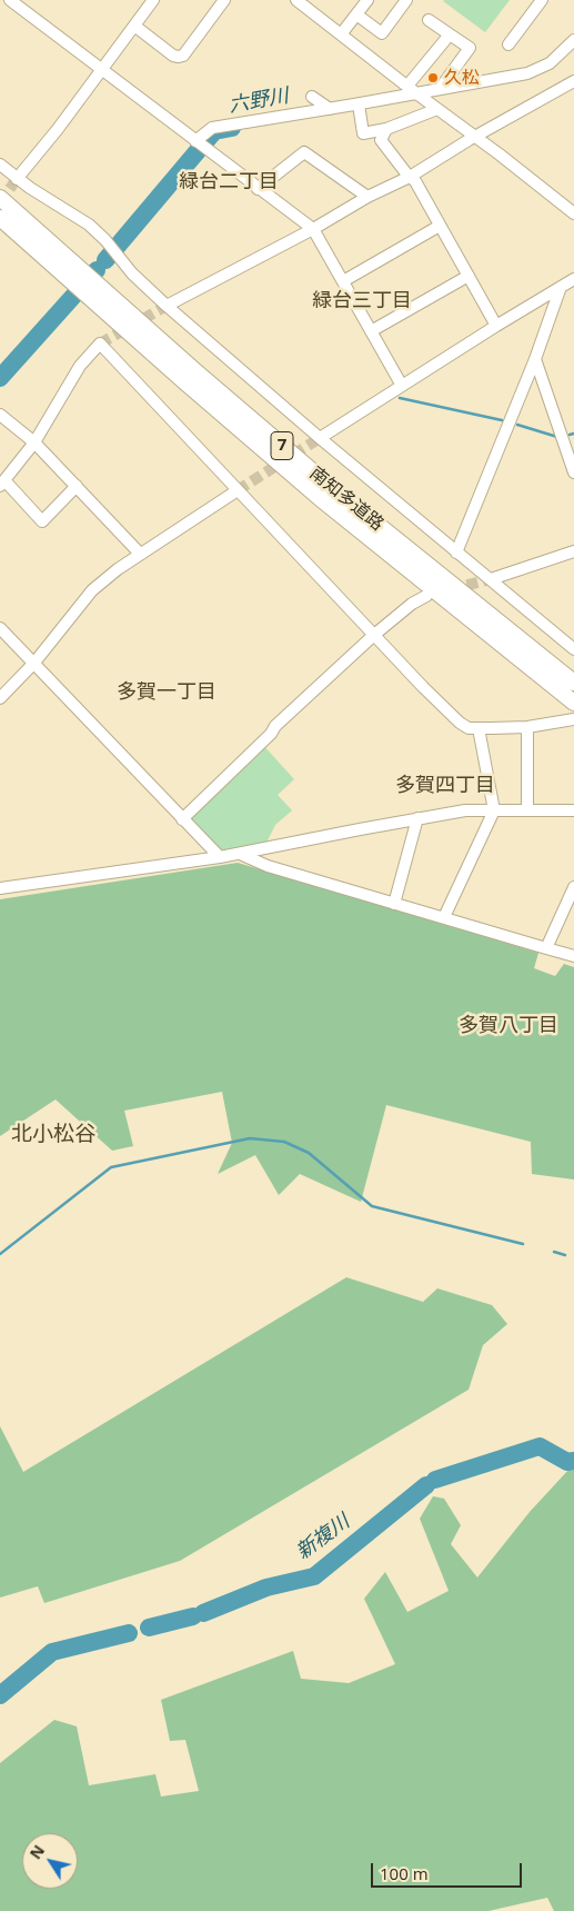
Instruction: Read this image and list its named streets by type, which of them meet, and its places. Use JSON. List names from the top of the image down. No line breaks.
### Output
{"streets":{"highway":["7","南知多道路"]},"districts":["緑台二丁目","緑台三丁目","多賀一丁目","多賀四丁目","多賀八丁目","北小松谷"],"water":["六野川","新複川"],"places":["久松"],"scale_bar":"100 m","north":"top left"}
